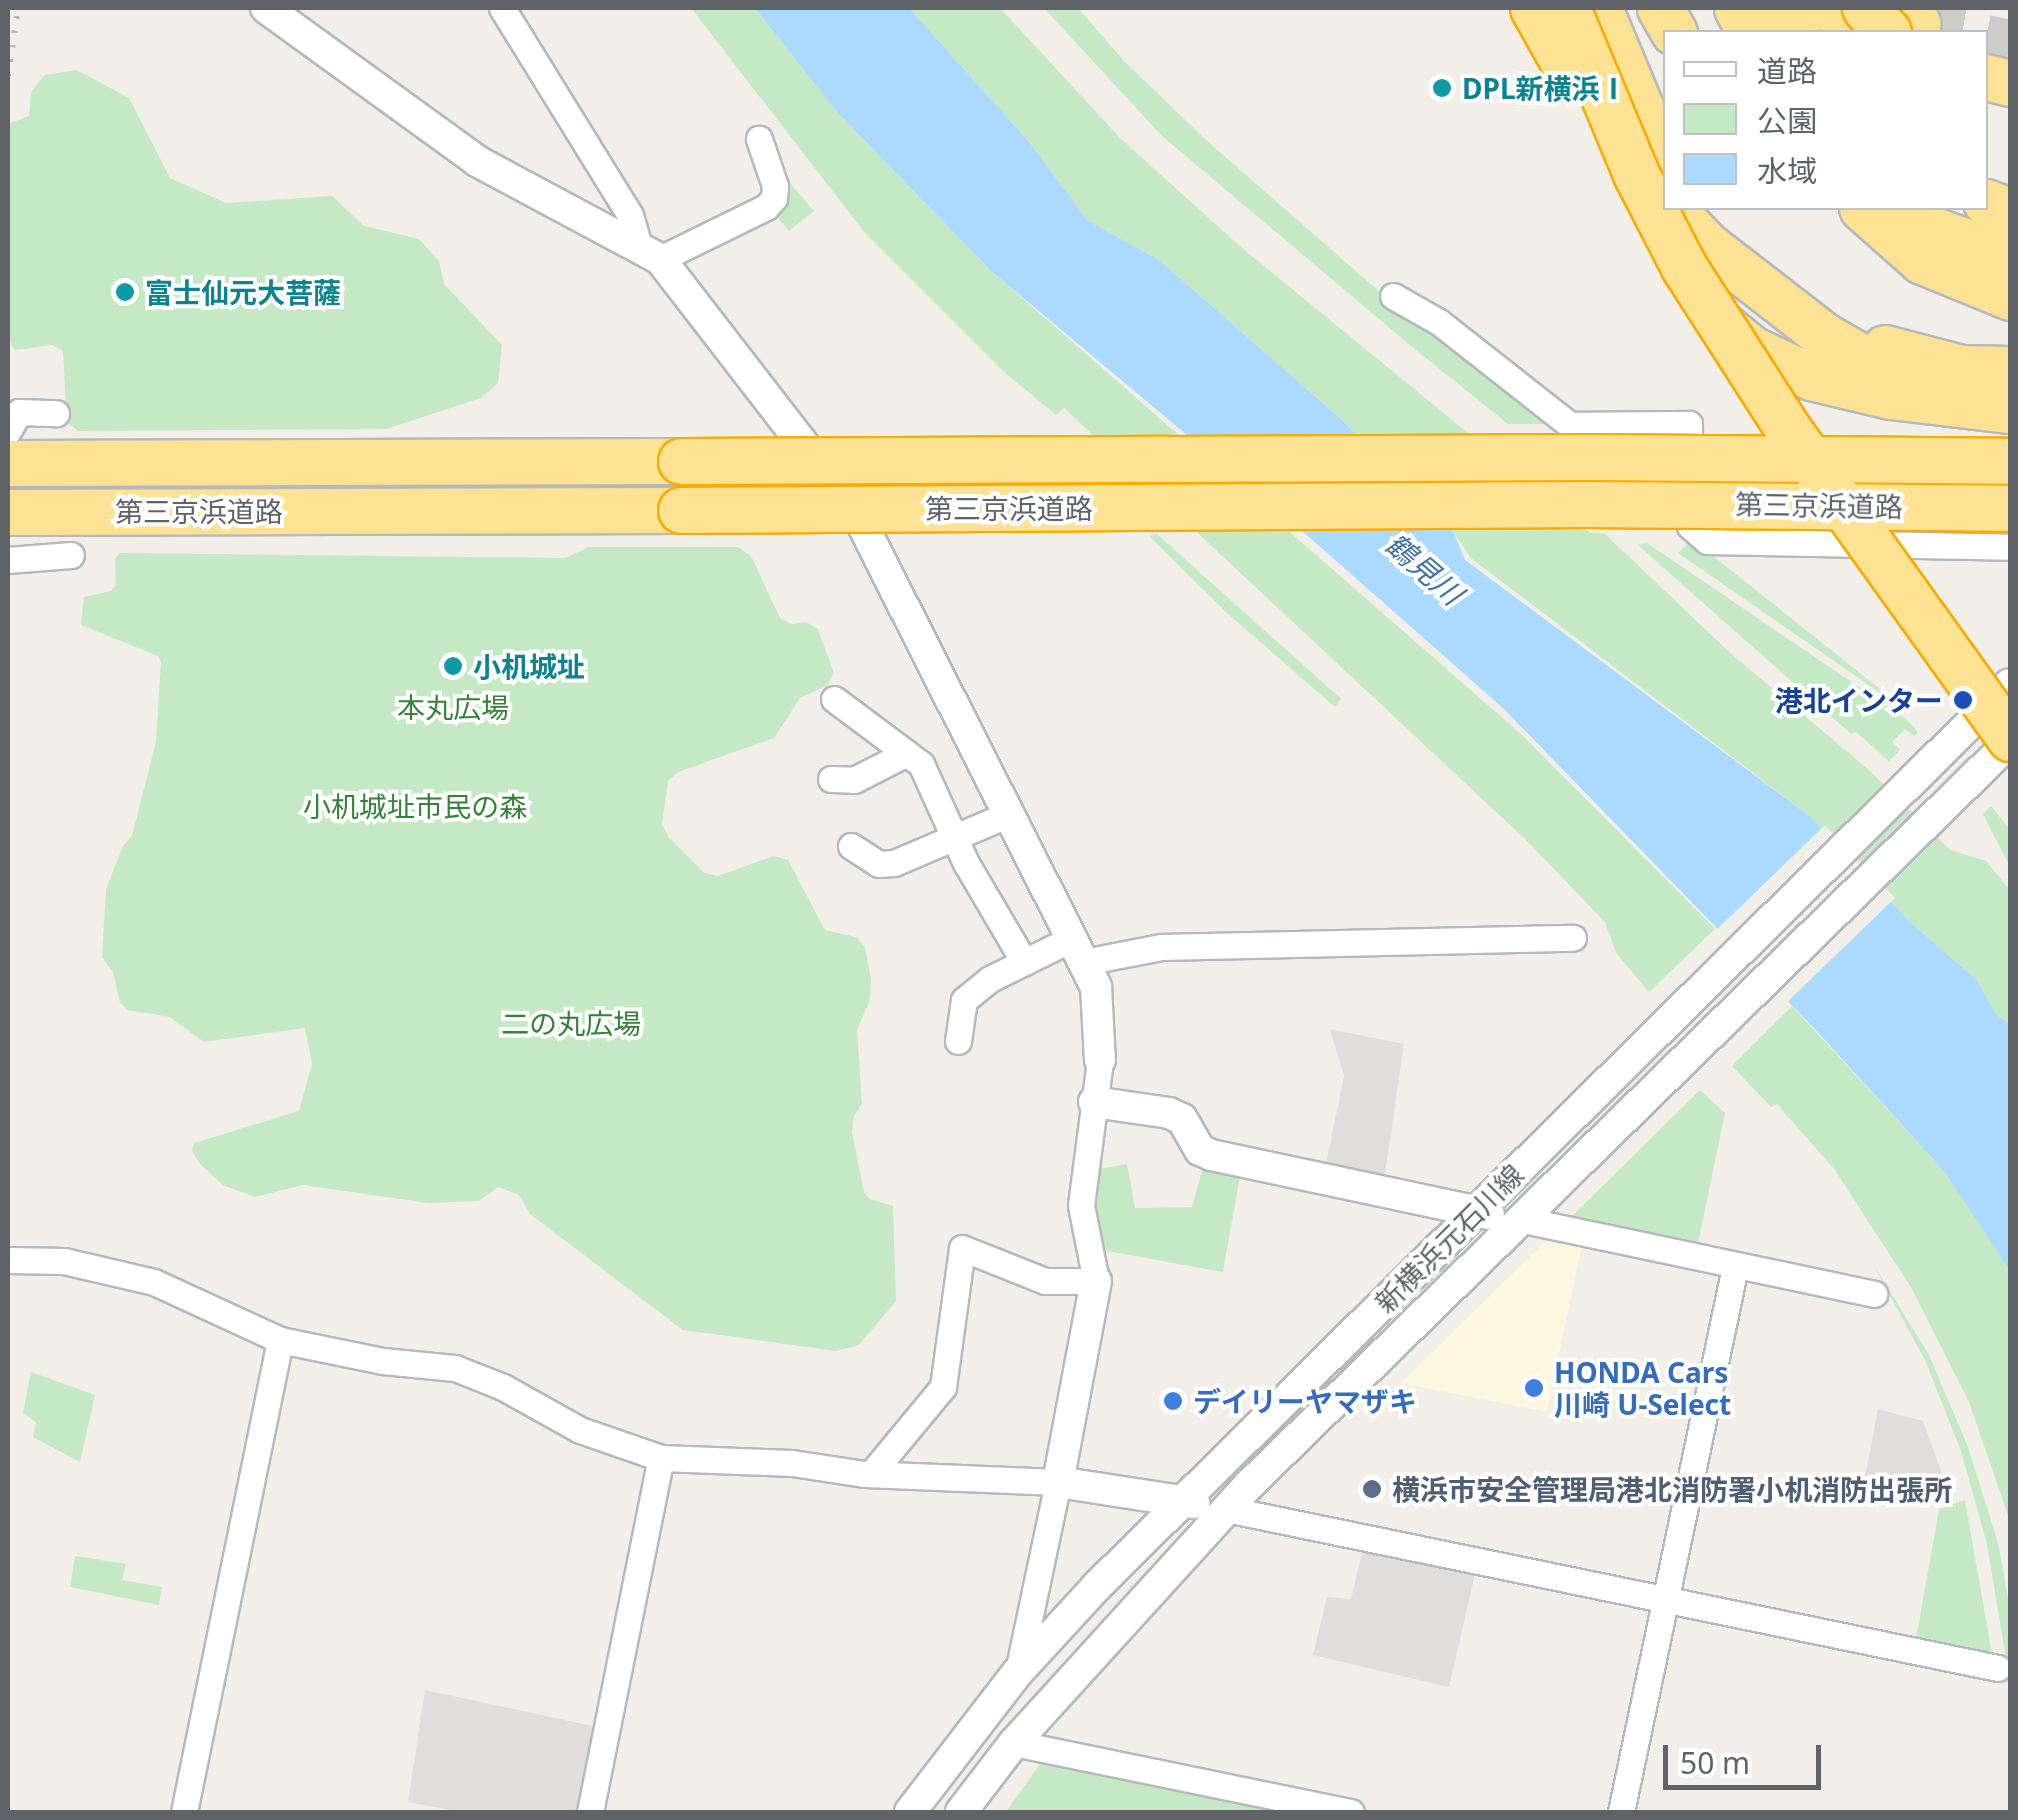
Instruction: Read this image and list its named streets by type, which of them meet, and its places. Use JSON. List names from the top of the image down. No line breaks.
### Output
{"streets":{"highway":["第三京浜道路"],"street":["新横浜元石川線"]},"water":["鶴見川"],"parks":["本丸広場","小机城址市民の森","二の丸広場"],"places":["DPL新横浜Ⅰ","富士仙元大菩薩","小机城址","港北インター","HONDA Cars 川崎 U-Select","デイリーヤマザキ","横浜市安全管理局港北消防署小机消防出張所"],"legend":["道路","公園","水域"],"scale_bar":"50 m"}
